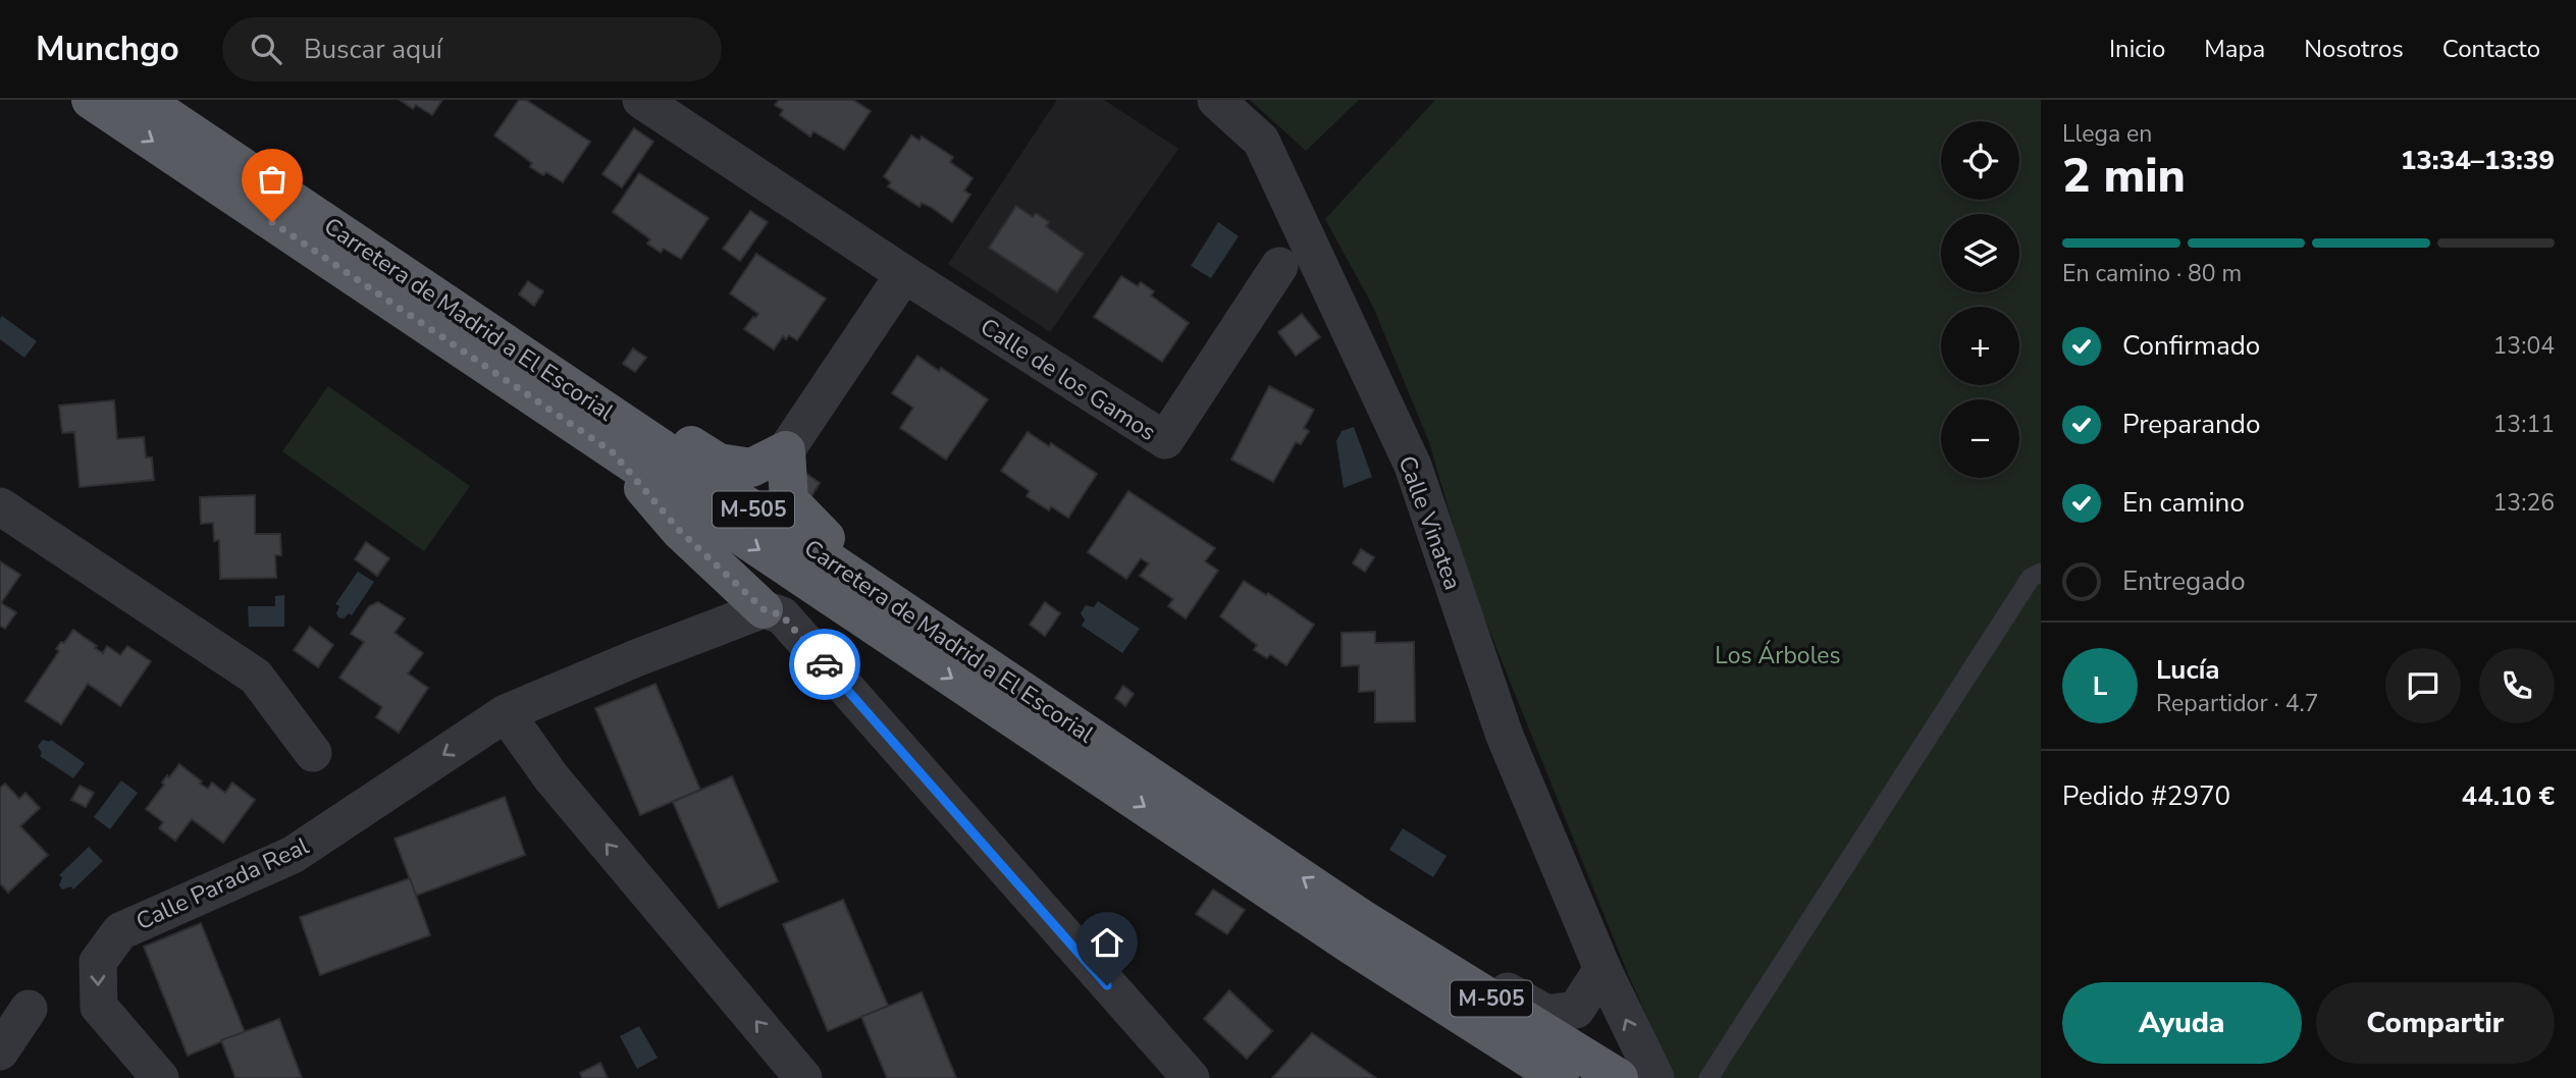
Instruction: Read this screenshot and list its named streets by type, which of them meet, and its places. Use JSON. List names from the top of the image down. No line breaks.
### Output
{"streets":{"highway":["Carretera de Madrid a El Escorial","M-505"],"street":["Calle de los Gamos","Calle Vinatea","Calle Parada Real"]},"one_way":["Calle Parada Real"],"parks":["Los Árboles"],"page":{"header":"Munchgo","search":"Buscar aquí","nav":["Inicio","Mapa","Nosotros","Contacto"],"heading":["2 min","Llega en","13:34–13:39"],"panel":["Lucía","Repartidor · 4.7","Pedido #2970","44.10 €"],"map_buttons":["+","−"],"bar":"En camino · 80 m","list":[["Confirmado","13:04"],["Preparando","13:11"],["En camino","13:26"],"Entregado"],"round":"L","buttons":["Ayuda","Compartir"]}}
